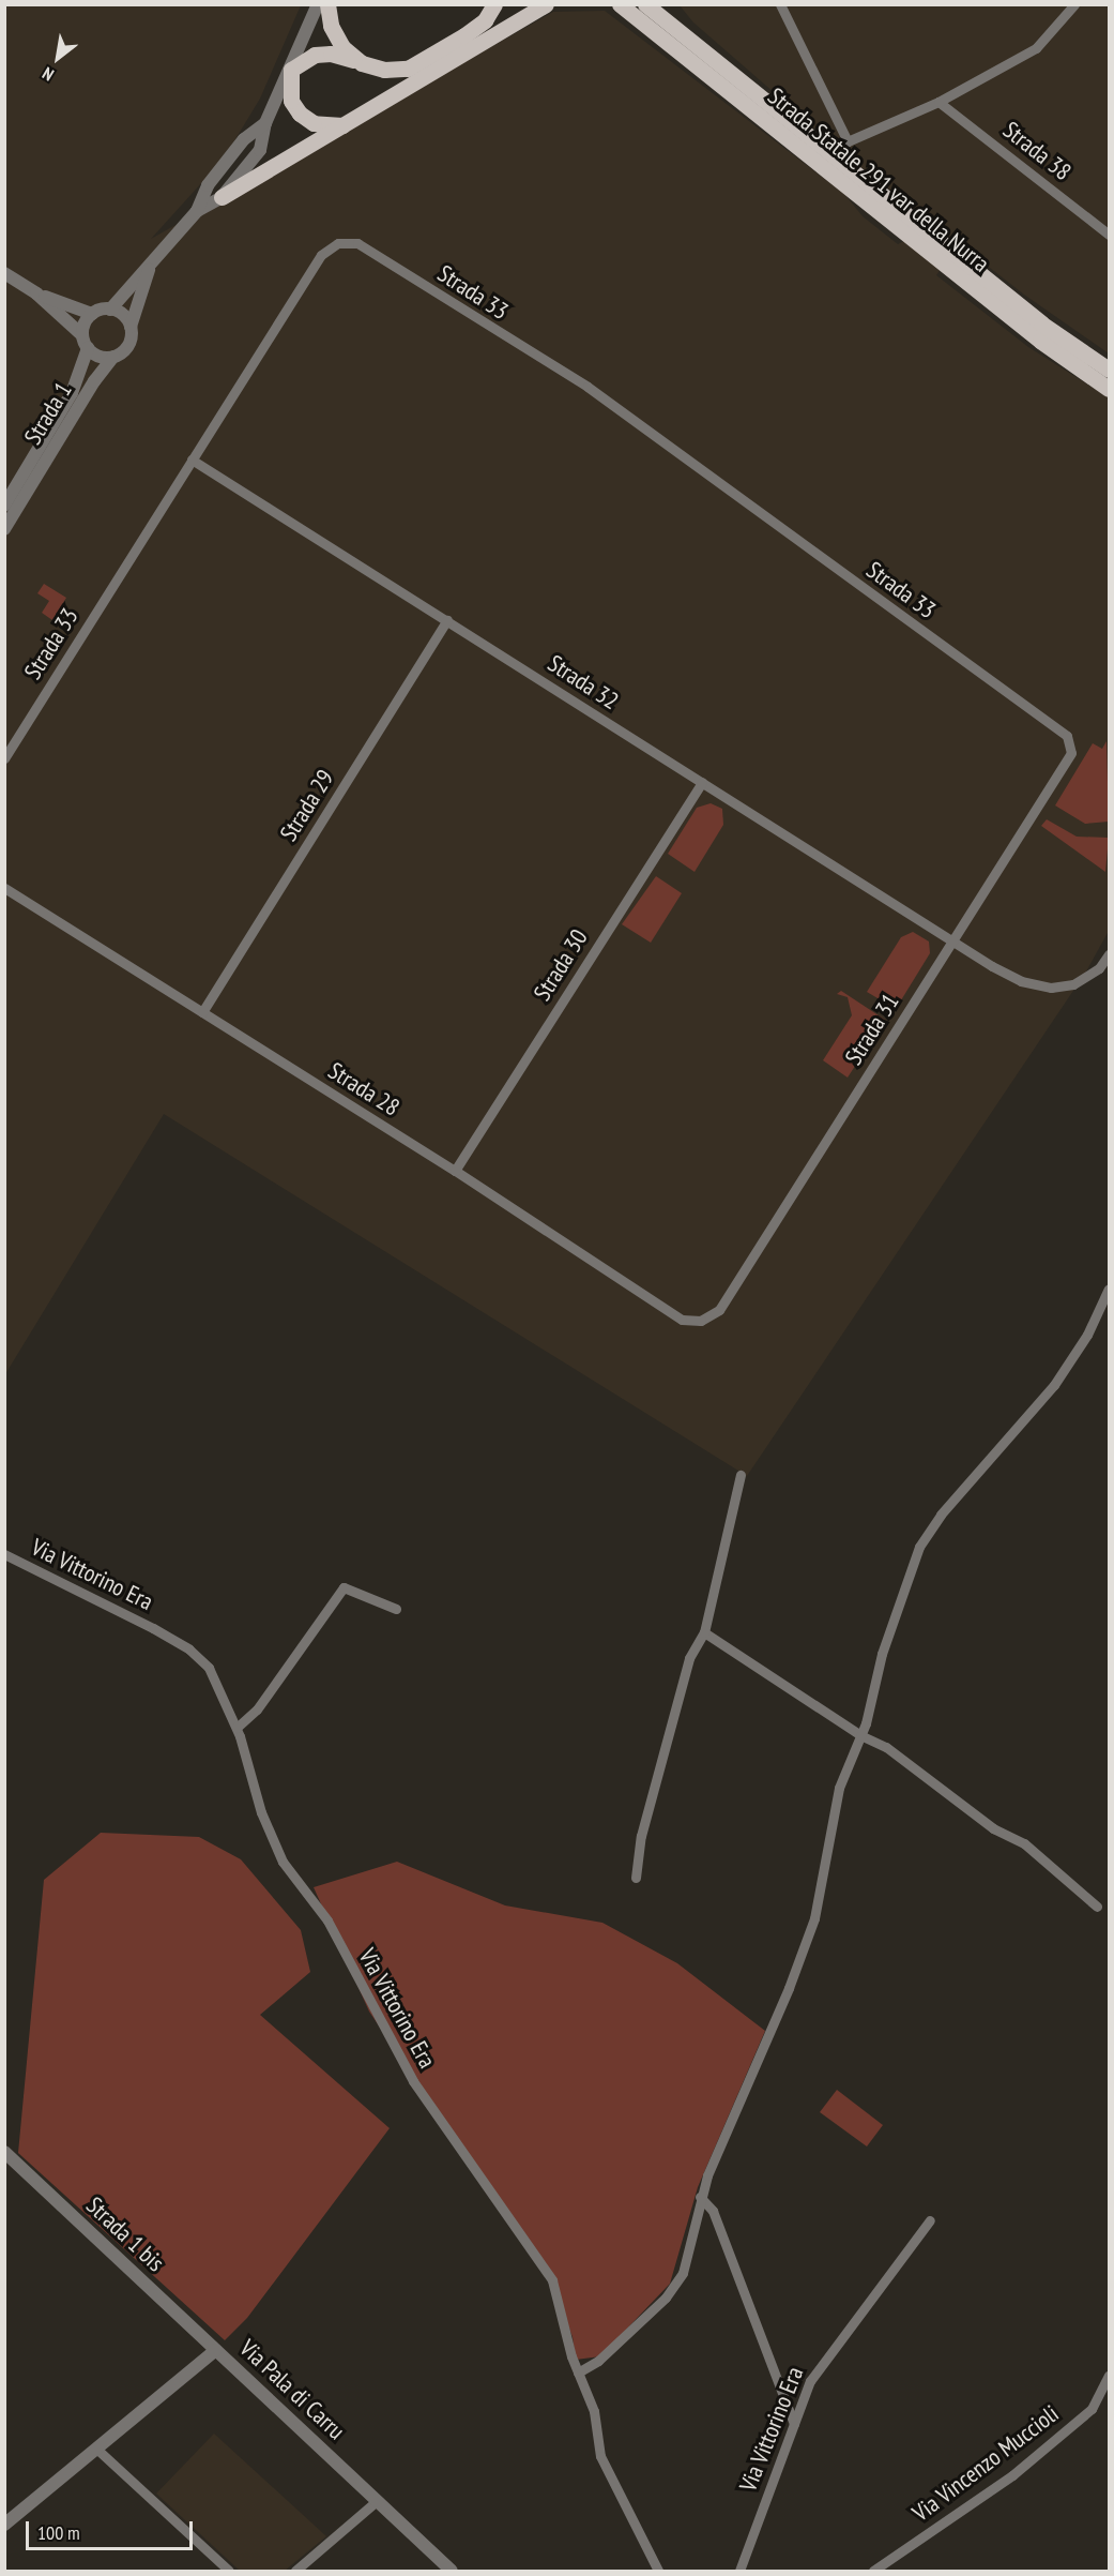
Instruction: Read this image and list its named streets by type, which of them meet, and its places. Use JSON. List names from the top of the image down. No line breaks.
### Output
{"streets":{"main road":["Strada Statale 291 var della Nurra"],"street":["Strada 38","Strada 33","Strada 1","Strada 32","Strada 29","Strada 30","Strada 31","Strada 28","Via Vittorino Era","Strada 1 bis","Via Pala di Carru","Via Vincenzo Muccioli"]},"crossings":[["Strada 33","Strada 32"],["Strada 33","Strada 31"],["Strada 32","Strada 29"],["Strada 32","Strada 30"],["Strada 32","Strada 31"],["Strada 29","Strada 28"],["Strada 30","Strada 28"],["Strada 31","Strada 28"],["Strada 1 bis","Via Pala di Carru"]],"scale_bar":"100 m","north":"bottom left"}
